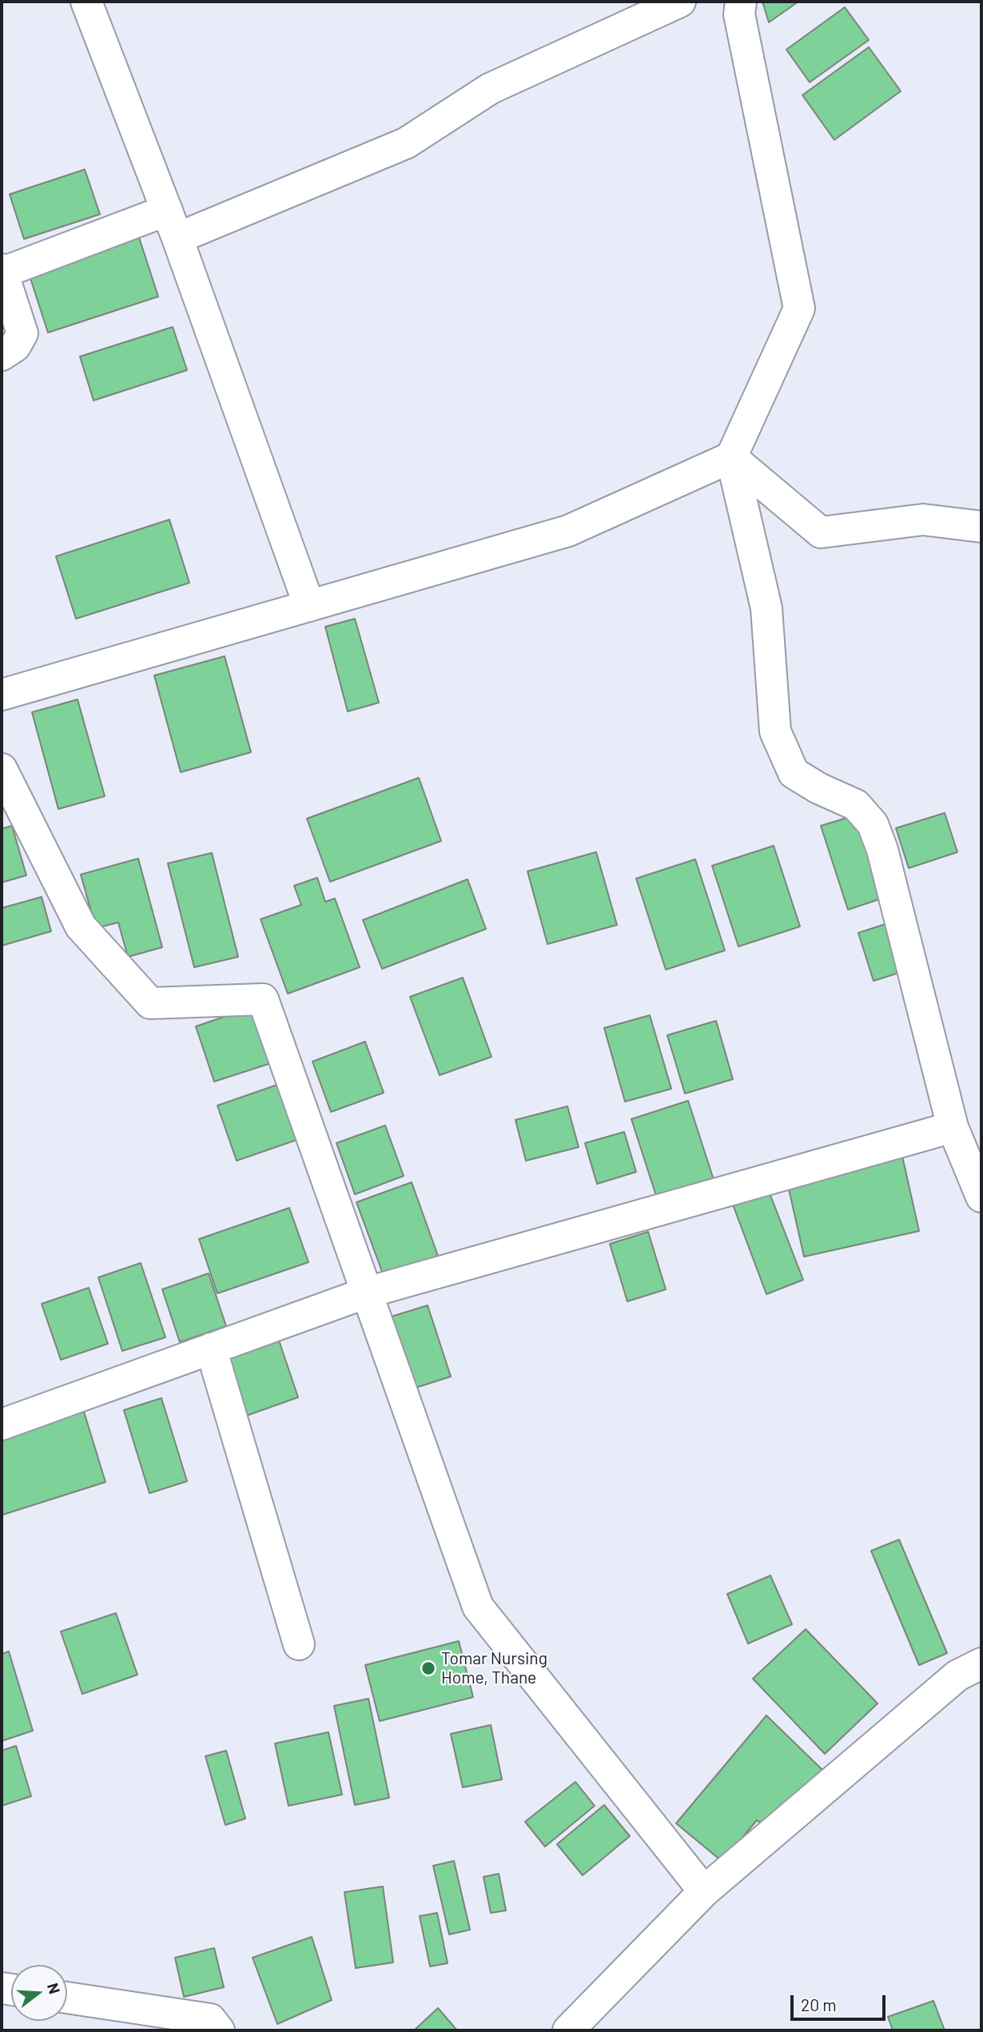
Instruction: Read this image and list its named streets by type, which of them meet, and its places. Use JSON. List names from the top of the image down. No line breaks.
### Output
{"places":["Tomar Nursing Home, Thane"],"scale_bar":"20 m","north":"right"}
